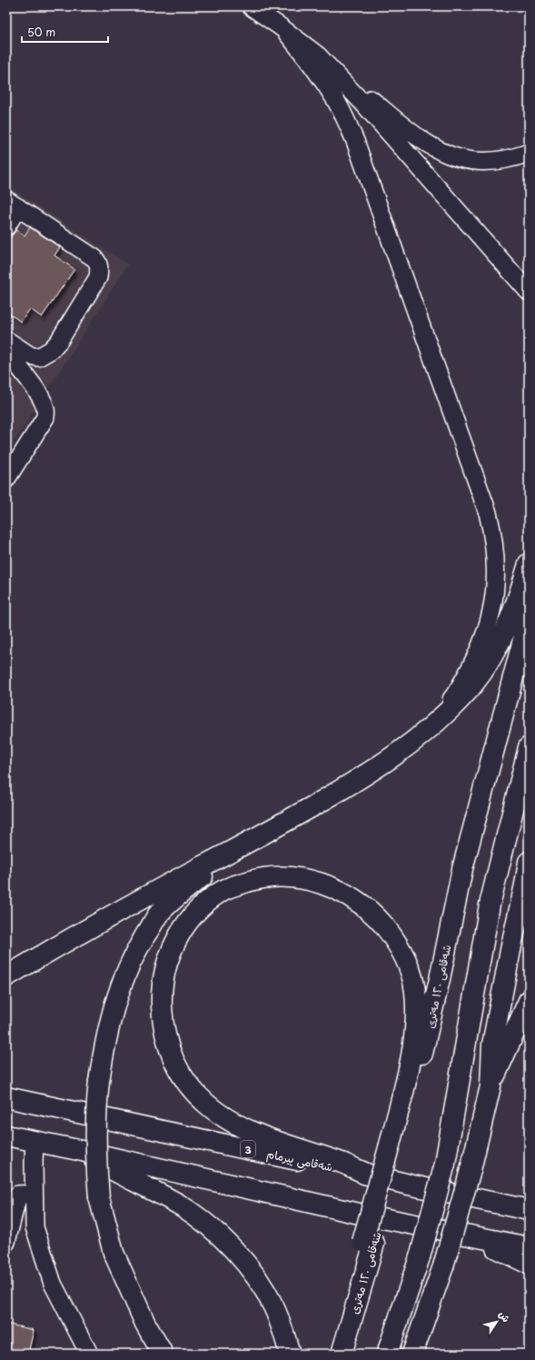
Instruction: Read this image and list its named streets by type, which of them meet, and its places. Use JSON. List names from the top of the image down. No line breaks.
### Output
{"streets":{"highway":["شەقامی ١٢٠ مەتری","3","شەقامی پیرمام"]},"scale_bar":"50 m","north":"top right"}
